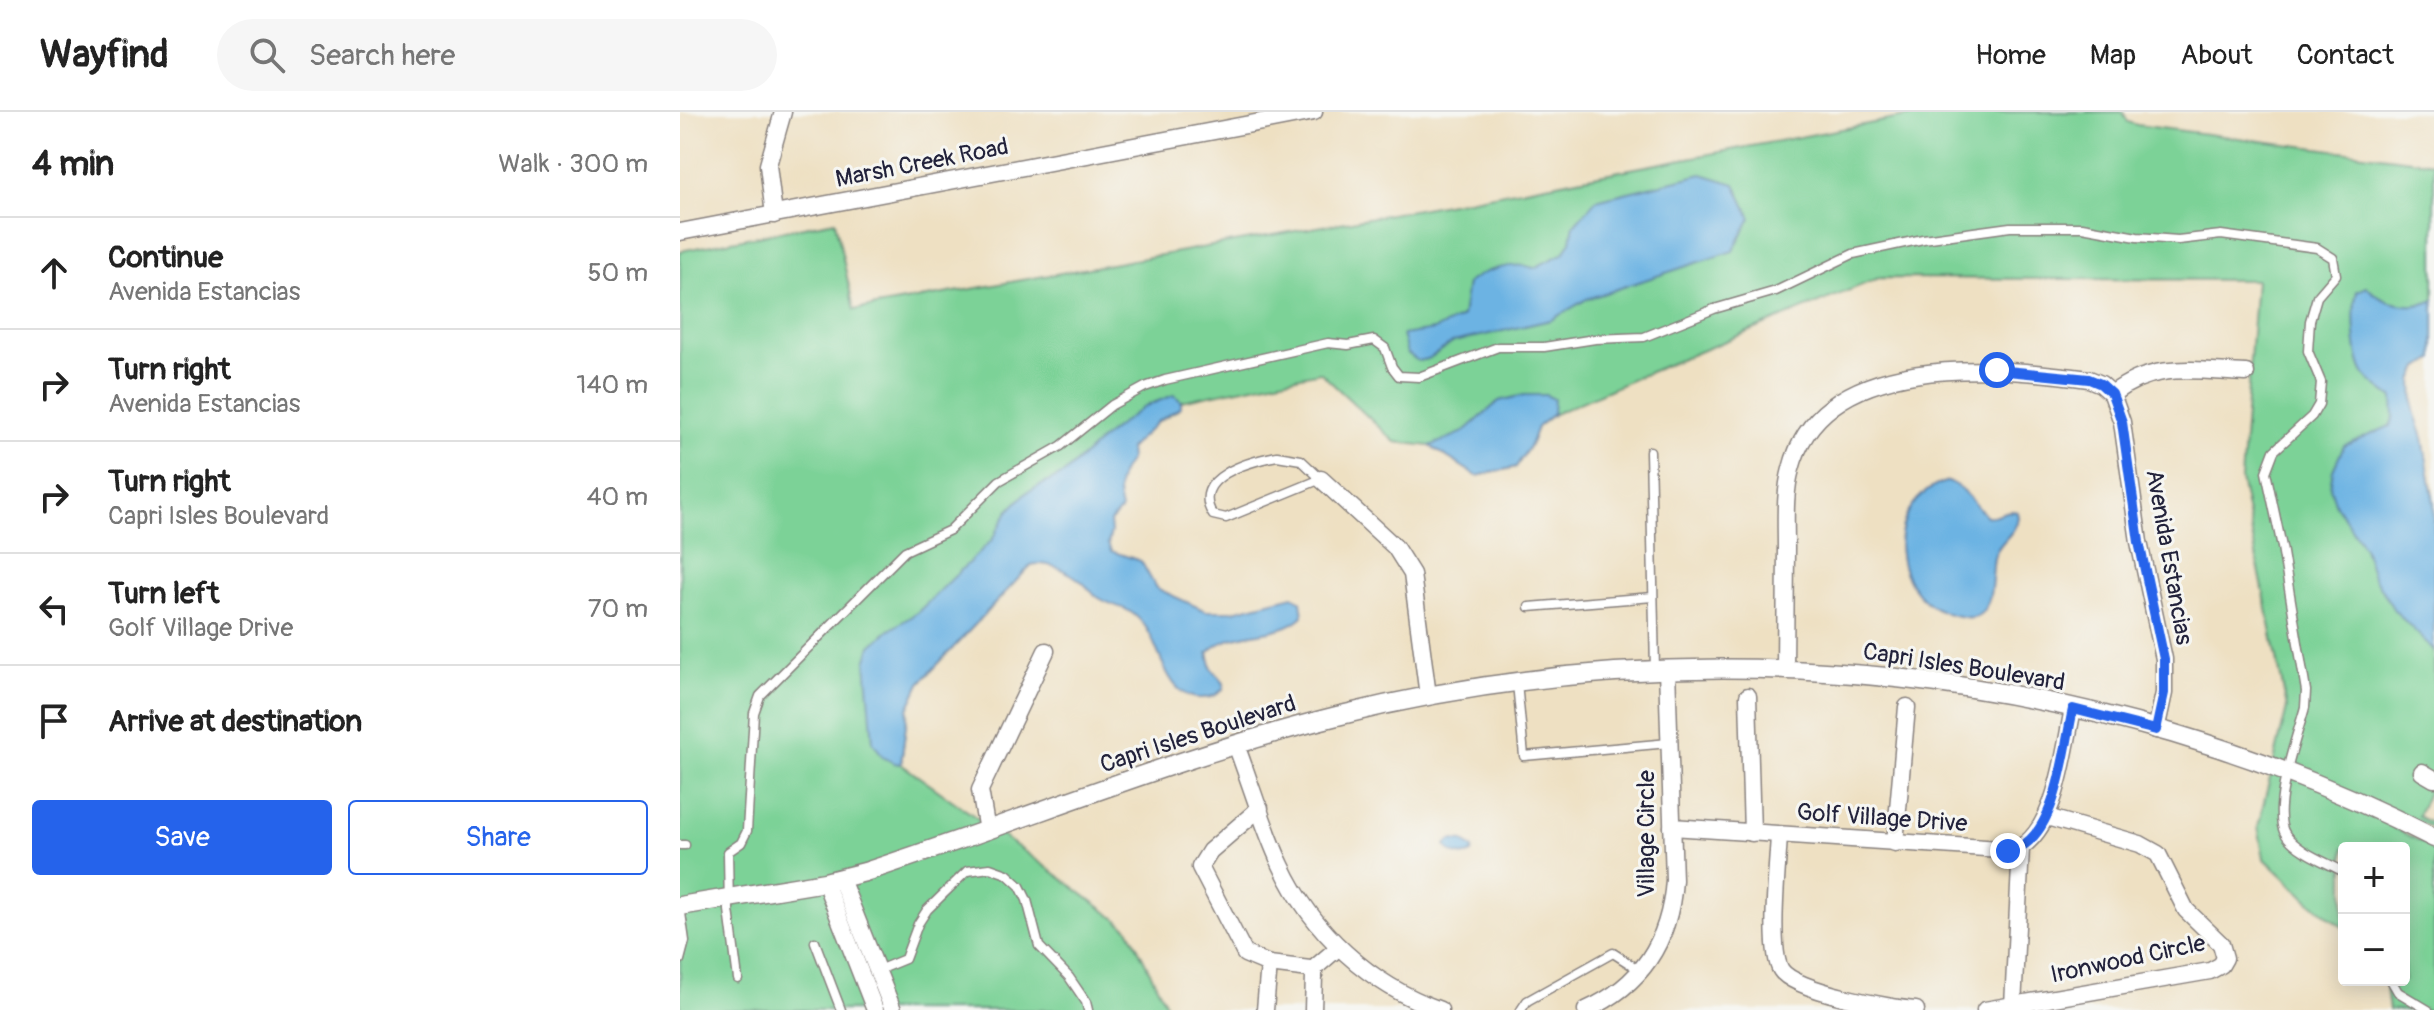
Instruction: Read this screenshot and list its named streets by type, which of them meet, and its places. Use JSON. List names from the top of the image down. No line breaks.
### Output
{"streets":{"street":["Marsh Creek Road","Avenida Estancias","Capri Isles Boulevard","Golf Village Drive","Village Circle","Ironwood Circle"]},"crossings":[["Avenida Estancias","Capri Isles Boulevard"],["Capri Isles Boulevard","Village Circle"]],"page":{"header":"Wayfind","search":"Search here","nav":["Home","Map","About","Contact"],"heading":["4 min","Walk · 300 m"],"list":[["Continue","Avenida Estancias","50 m"],["Turn right","Avenida Estancias","140 m"],["Turn right","Capri Isles Boulevard","40 m"],["Turn left","Golf Village Drive","70 m"],"Arrive at destination"],"buttons":["Save","Share"],"map_buttons":["+","−"]}}
